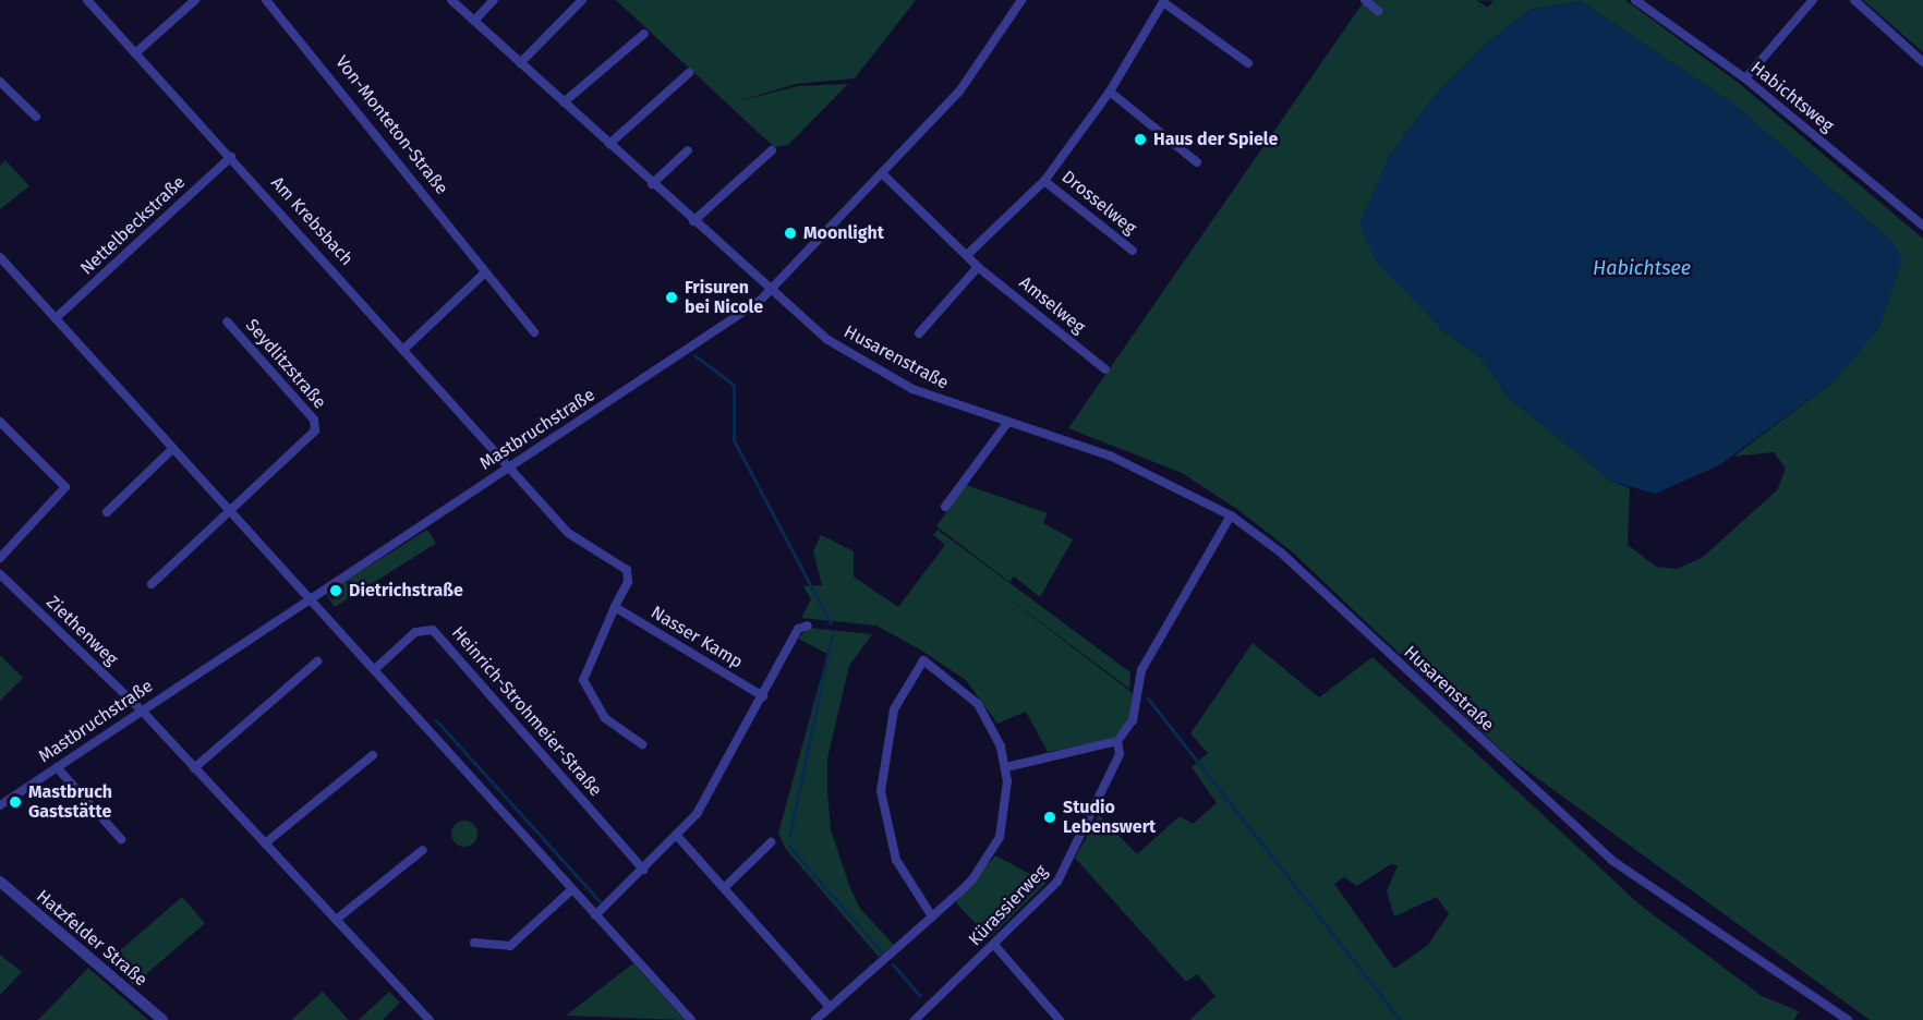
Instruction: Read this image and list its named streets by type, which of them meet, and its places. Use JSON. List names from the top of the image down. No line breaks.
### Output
{"streets":{"street":["Habichtsweg","Von-Monteton-Straße","Drosselweg","Am Krebsbach","Nettelbeckstraße","Amselweg","Husarenstraße","Seydlitzstraße","Mastbruchstraße","Ziethenweg","Nasser Kamp","Heinrich-Strohmeier-Straße","Kürassierweg","Hatzfelder Straße"]},"crossings":[["Drosselweg","Amselweg"],["Am Krebsbach","Nettelbeckstraße"],["Am Krebsbach","Mastbruchstraße"],["Amselweg","Mastbruchstraße"],["Husarenstraße","Mastbruchstraße"],["Husarenstraße","Kürassierweg"],["Mastbruchstraße","Ziethenweg"]],"water":["Habichtsee"],"places":["Haus der Spiele","Moonlight","Frisuren bei Nicole","Dietrichstraße","Mastbruch Gaststätte","Studio Lebenswert"]}
